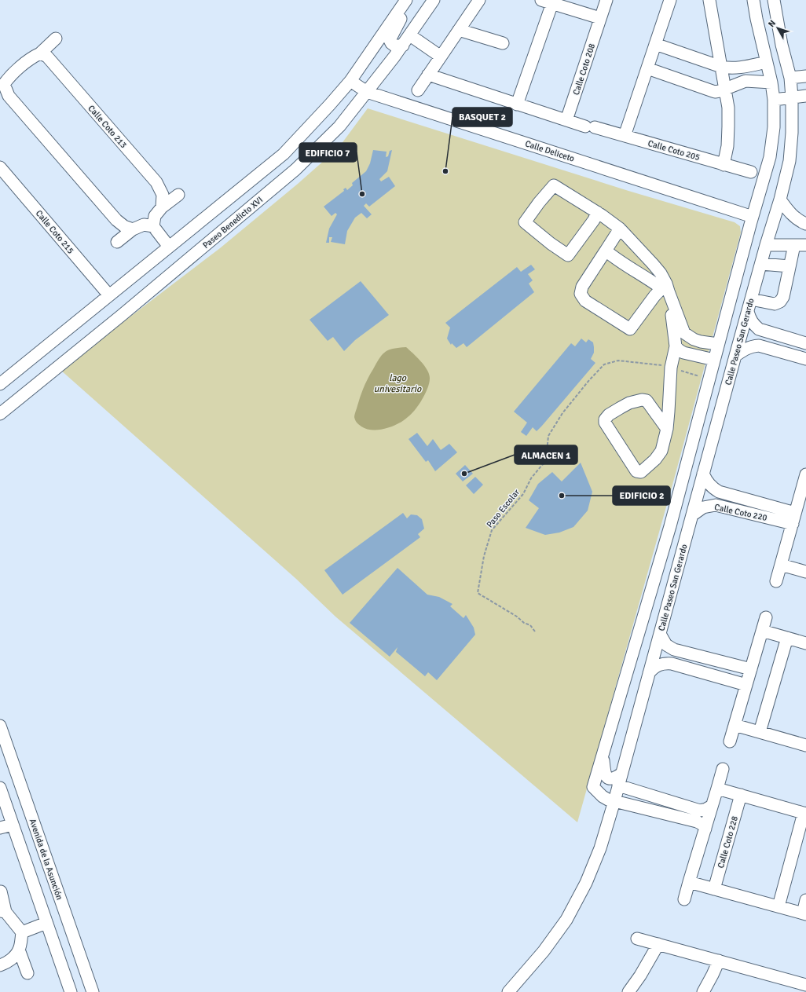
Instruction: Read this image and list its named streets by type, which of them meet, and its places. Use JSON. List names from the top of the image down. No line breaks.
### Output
{"streets":{"street":["Calle Coto 208","Calle Coto 213","Calle Coto 205","Calle Deliceto","Paseo Benedicto XVI","Calle Coto 215","Calle Paseo San Gerardo","Calle Coto 220","Calle Coto 228","Avenida de la Asunción"],"path":["Paso Escolar"]},"crossings":[["Calle Coto 208","Calle Coto 205"],["Calle Deliceto","Paseo Benedicto XVI"],["Calle Paseo San Gerardo","Calle Coto 220"]],"water":["lago univesitario"],"places":["BASQUET 2","EDIFICIO 7","ALMACEN 1","EDIFICIO 2"],"north":"top left"}
